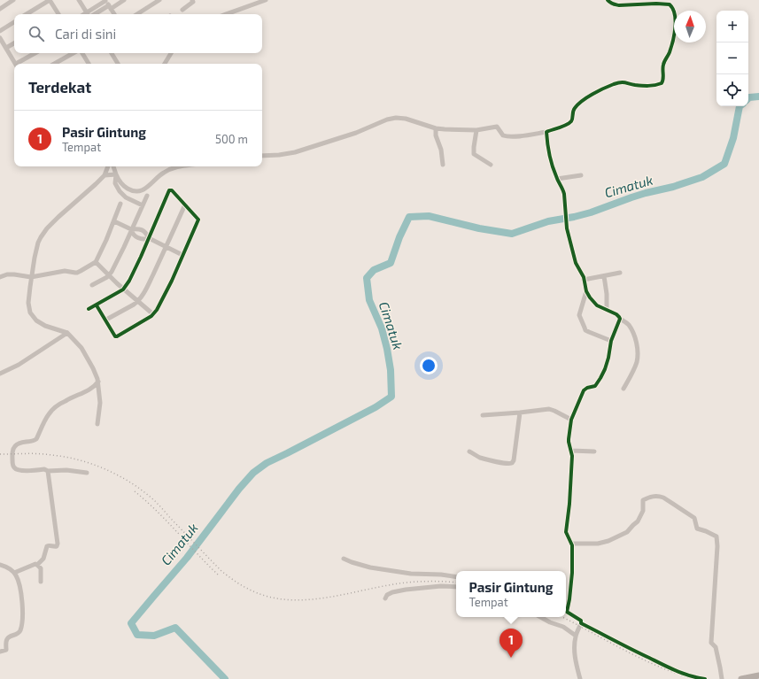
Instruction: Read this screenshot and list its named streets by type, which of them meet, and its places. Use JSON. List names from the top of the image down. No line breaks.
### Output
{"water":["Cimatuk"],"north":"top","page":{"map_buttons":["+","−"],"search":"Cari di sini","heading":"Terdekat","list":[{"mark":"1","name":"Pasir Gintung","note":"Tempat","value":"500 m"}],"popup":["Pasir Gintung","Tempat"],"pins":"1"}}
